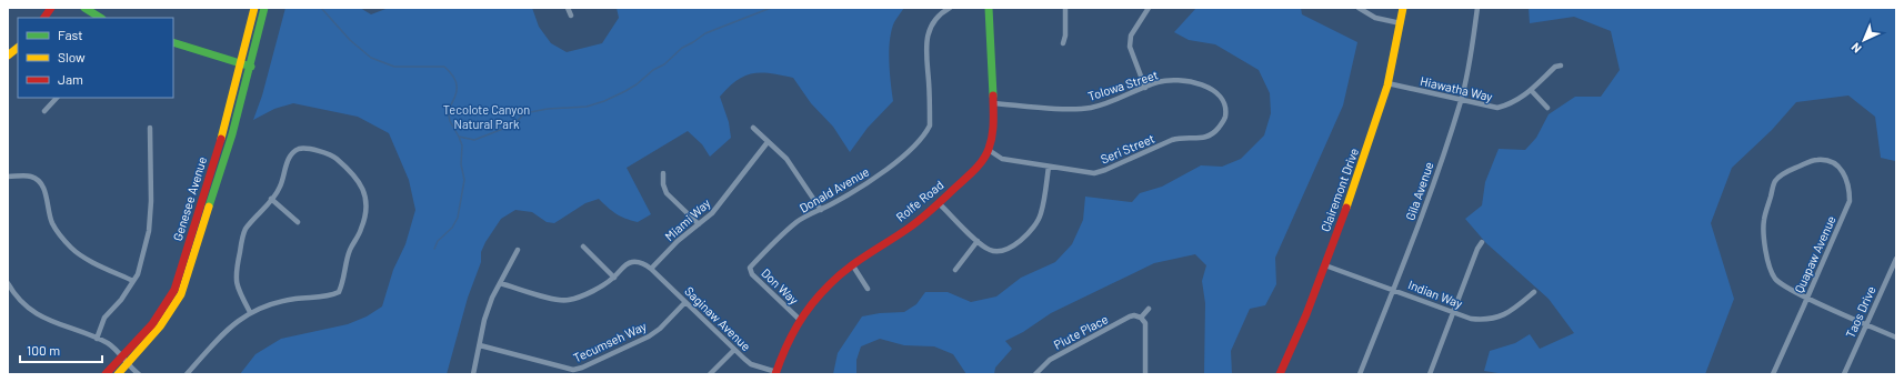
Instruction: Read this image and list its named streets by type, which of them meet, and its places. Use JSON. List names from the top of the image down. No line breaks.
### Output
{"streets":{"main road":["Clairemont Drive","Genesee Avenue","Rolfe Road"],"street":["Tolowa Street","Hiawatha Way","Seri Street","Donald Avenue","Gila Avenue","Miami Way","Quapaw Avenue","Don Way","Indian Way","Taos Drive","Saginaw Avenue","Piute Place","Tecumseh Way"]},"crossings":[["Tolowa Street","Seri Street"],["Tolowa Street","Rolfe Road"],["Hiawatha Way","Clairemont Drive"],["Hiawatha Way","Gila Avenue"],["Seri Street","Rolfe Road"],["Donald Avenue","Don Way"],["Clairemont Drive","Indian Way"],["Gila Avenue","Indian Way"],["Rolfe Road","Don Way"],["Rolfe Road","Saginaw Avenue"],["Miami Way","Saginaw Avenue"],["Saginaw Avenue","Tecumseh Way"]],"parks":["Tecolote Canyon Natural Park"],"legend":["Fast","Slow","Jam"],"scale_bar":"100 m","north":"bottom left"}
